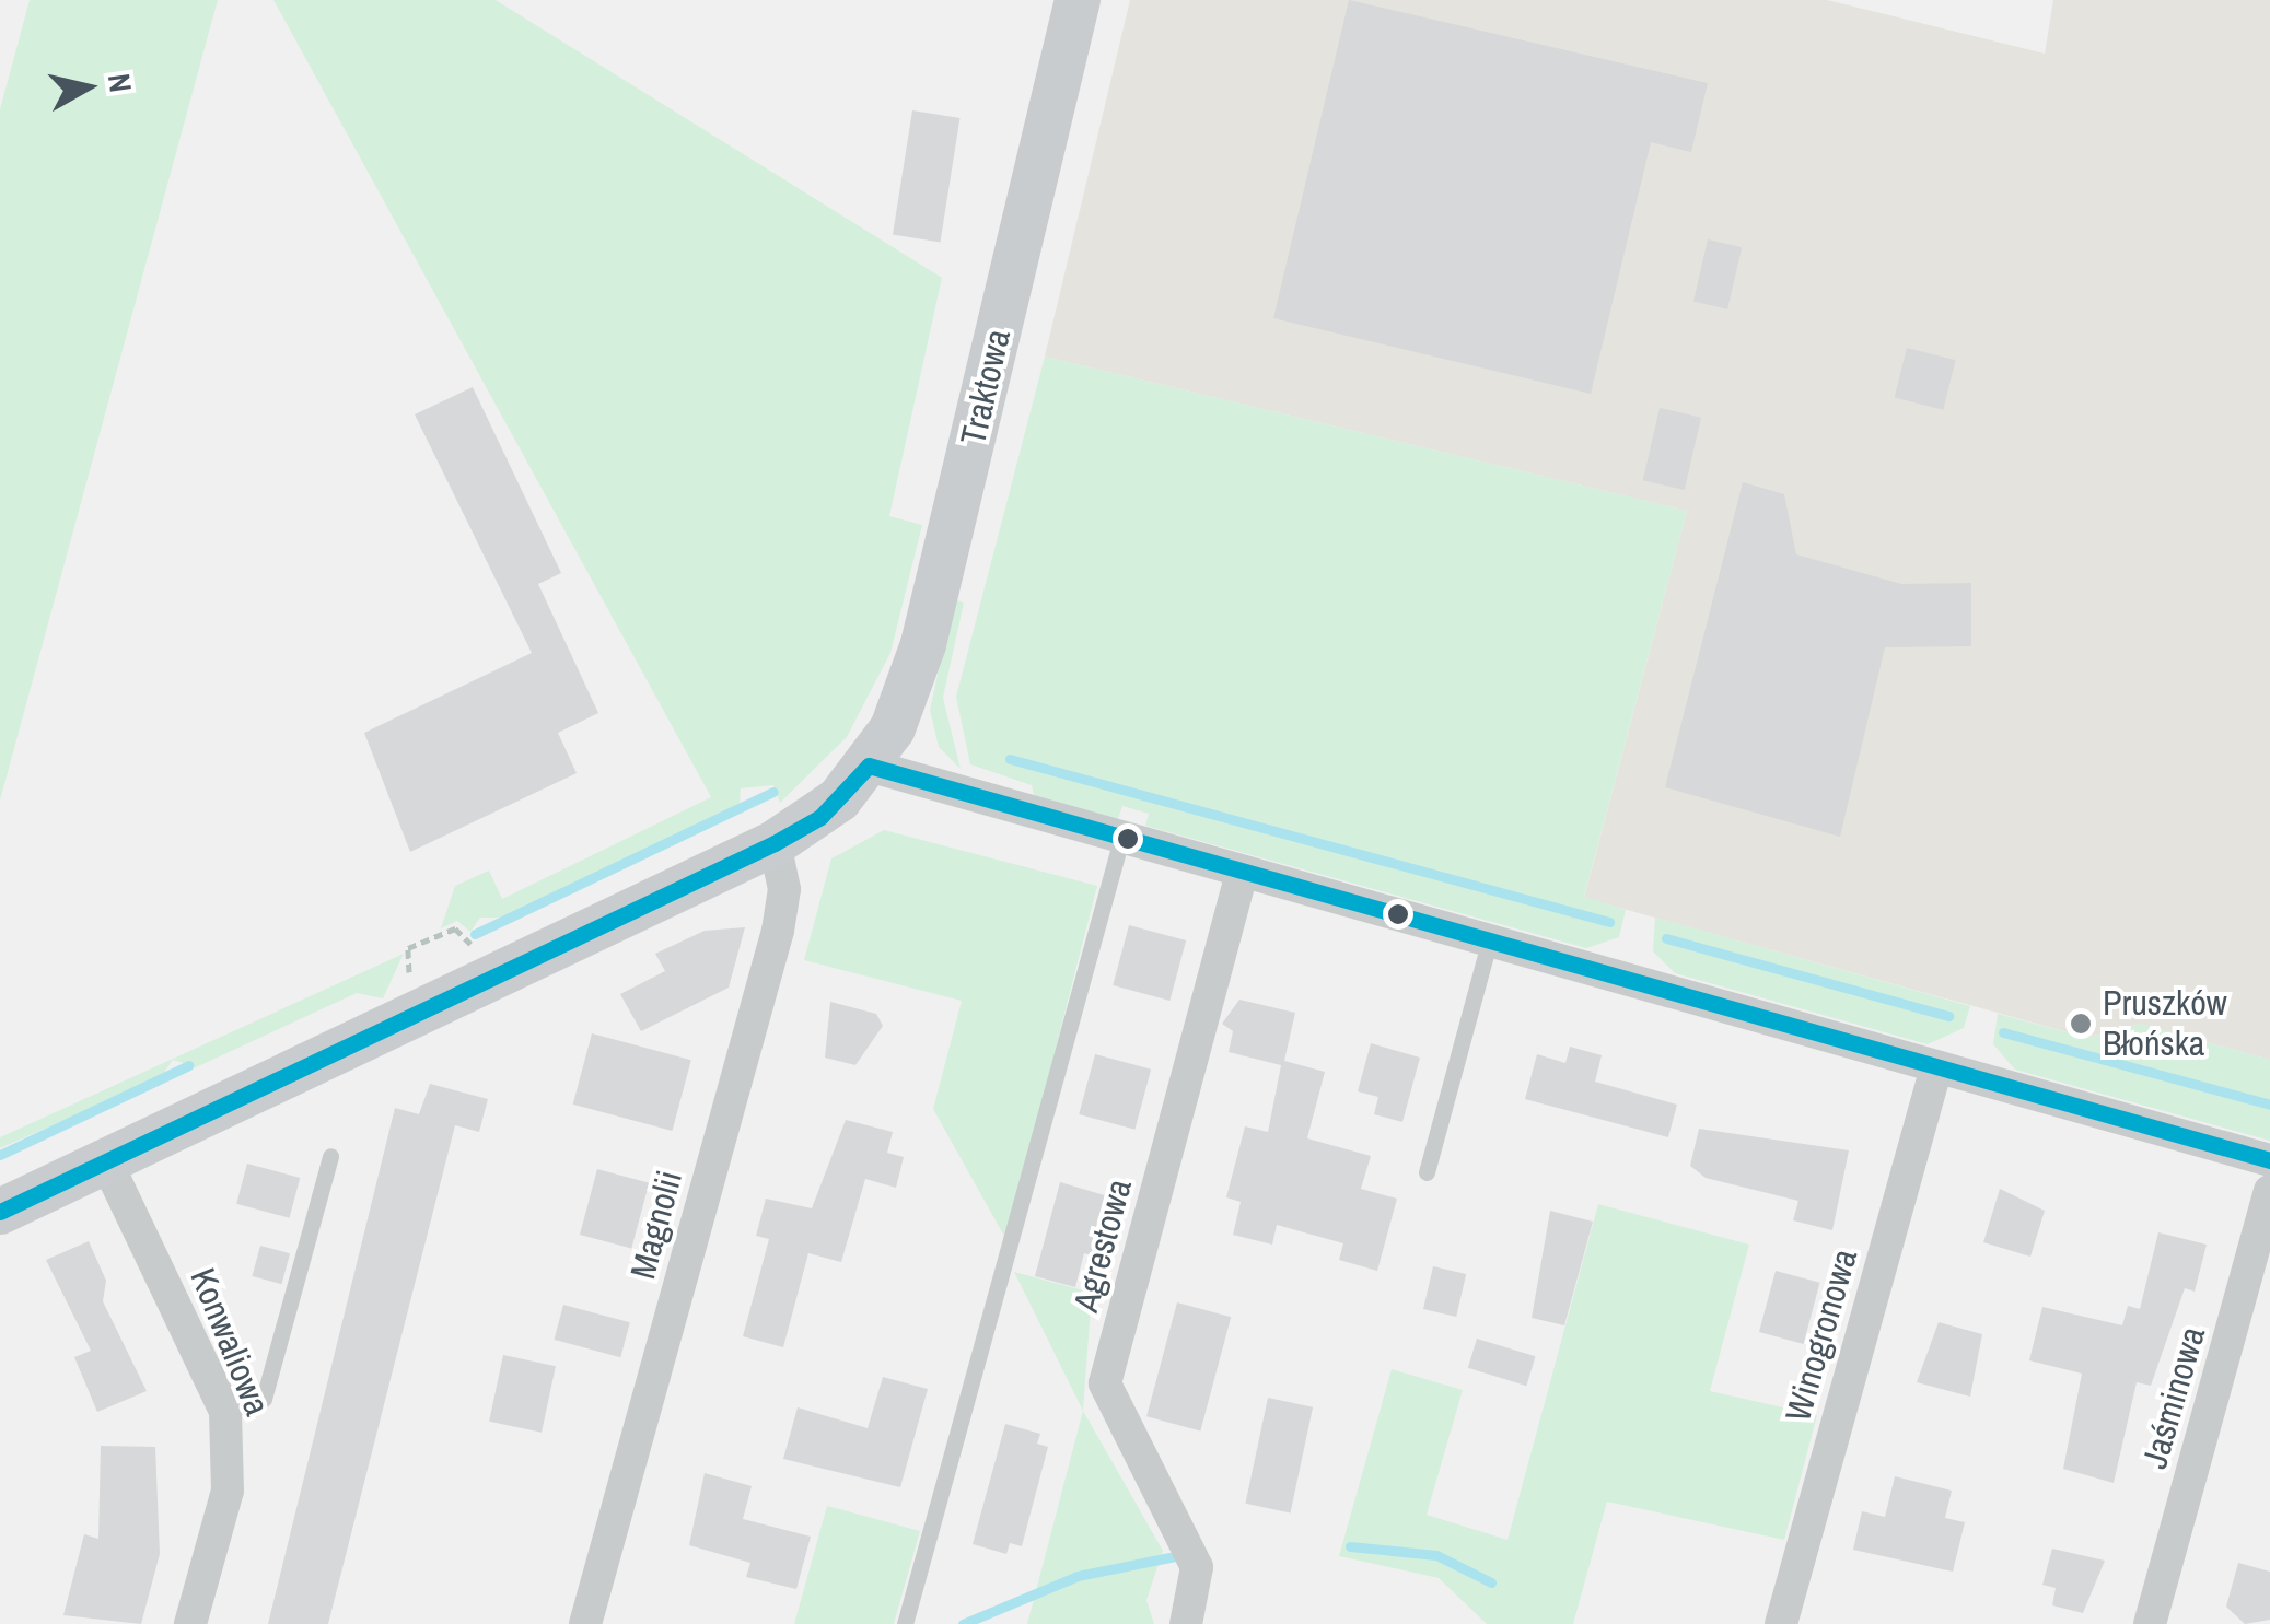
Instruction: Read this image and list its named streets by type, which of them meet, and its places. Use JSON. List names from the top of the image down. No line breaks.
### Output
{"streets":{"street":["Traktowa","Magnolii","Agrestowa","Winogronowa","Konwaliowa","Jaśminowa"]},"crossings":[["Traktowa","Magnolii"],["Traktowa","Konwaliowa"]],"places":["Pruszków Błońska"],"north":"right"}
